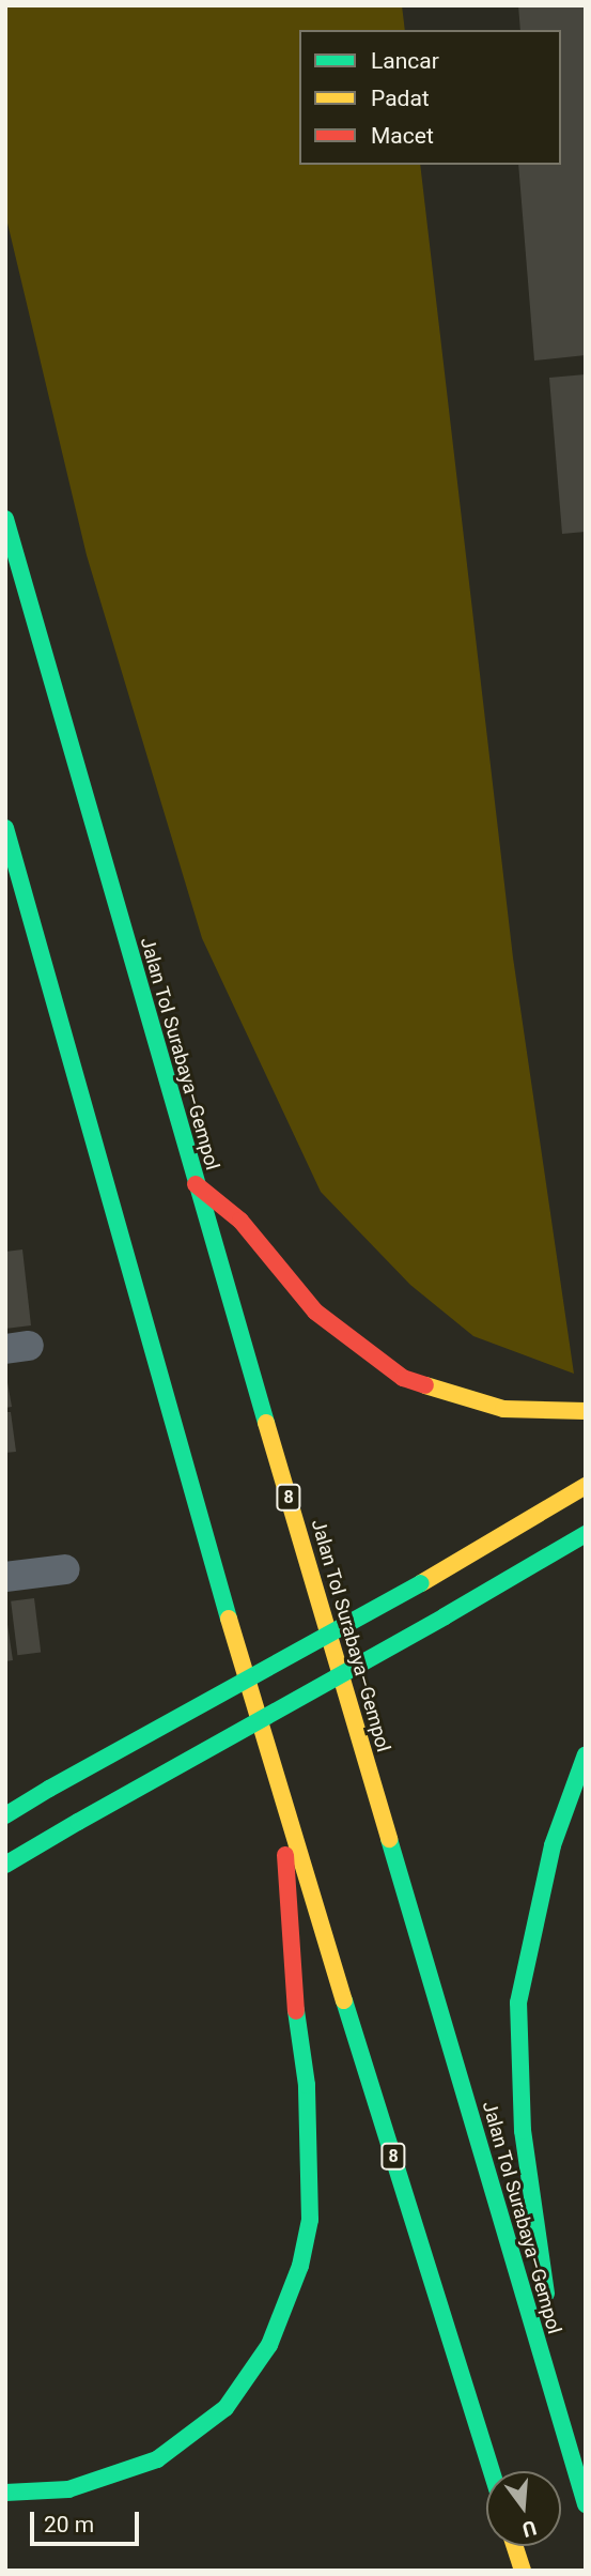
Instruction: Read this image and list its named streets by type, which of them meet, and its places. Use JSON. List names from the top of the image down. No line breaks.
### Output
{"streets":{"highway":["Jalan Tol Surabaya–Gempol","8"]},"legend":["Lancar","Padat","Macet"],"scale_bar":"20 m","north":"bottom"}
